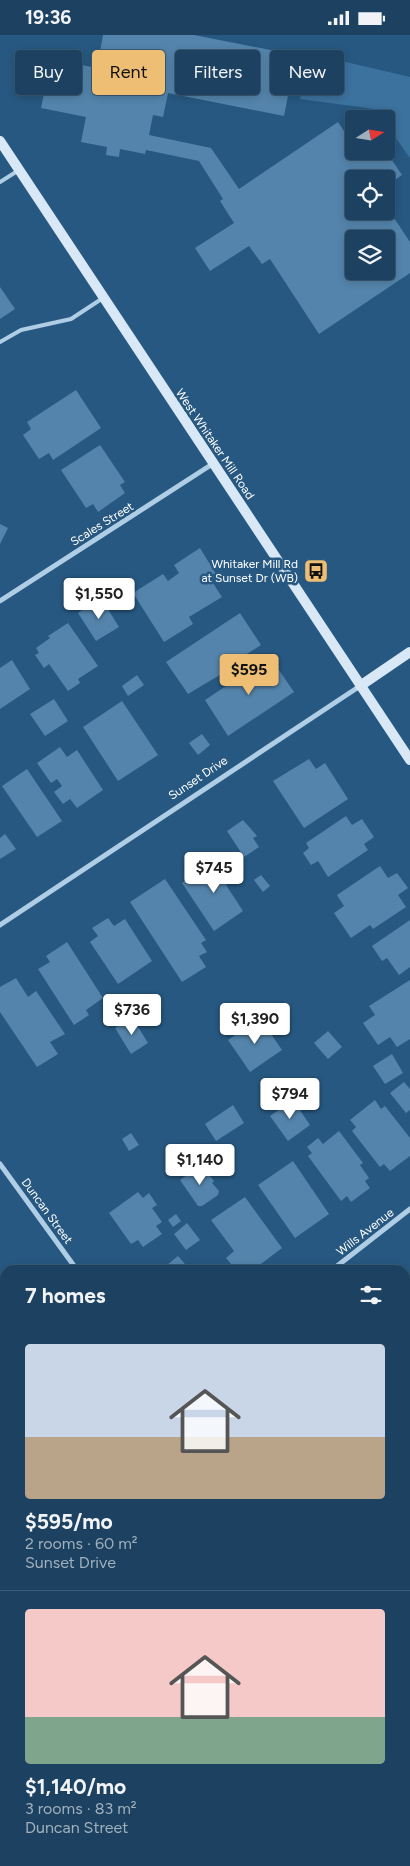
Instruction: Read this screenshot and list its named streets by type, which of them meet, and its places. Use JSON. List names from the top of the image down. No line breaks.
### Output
{"streets":{"main road":["West Whitaker Mill Road","Sunset Drive"],"street":["Scales Street","Duncan Street","Wills Avenue"]},"crossings":[["West Whitaker Mill Road","Scales Street"],["West Whitaker Mill Road","Sunset Drive"]],"places":{"bus stop":["Whitaker Mill Rd at Sunset Dr (WB)"]},"north":"right","page":{"status":"19:36","chip":["Buy","Rent","Filters","New"],"price":["$1,550","$595","$745","$736","$1,390","$794","$1,140"],"heading":"7 homes","list":[{"name":"$595/mo","note":"2 rooms · 60 m² · Sunset Drive"},{"name":"$1,140/mo","note":"3 rooms · 83 m² · Duncan Street"}]}}
